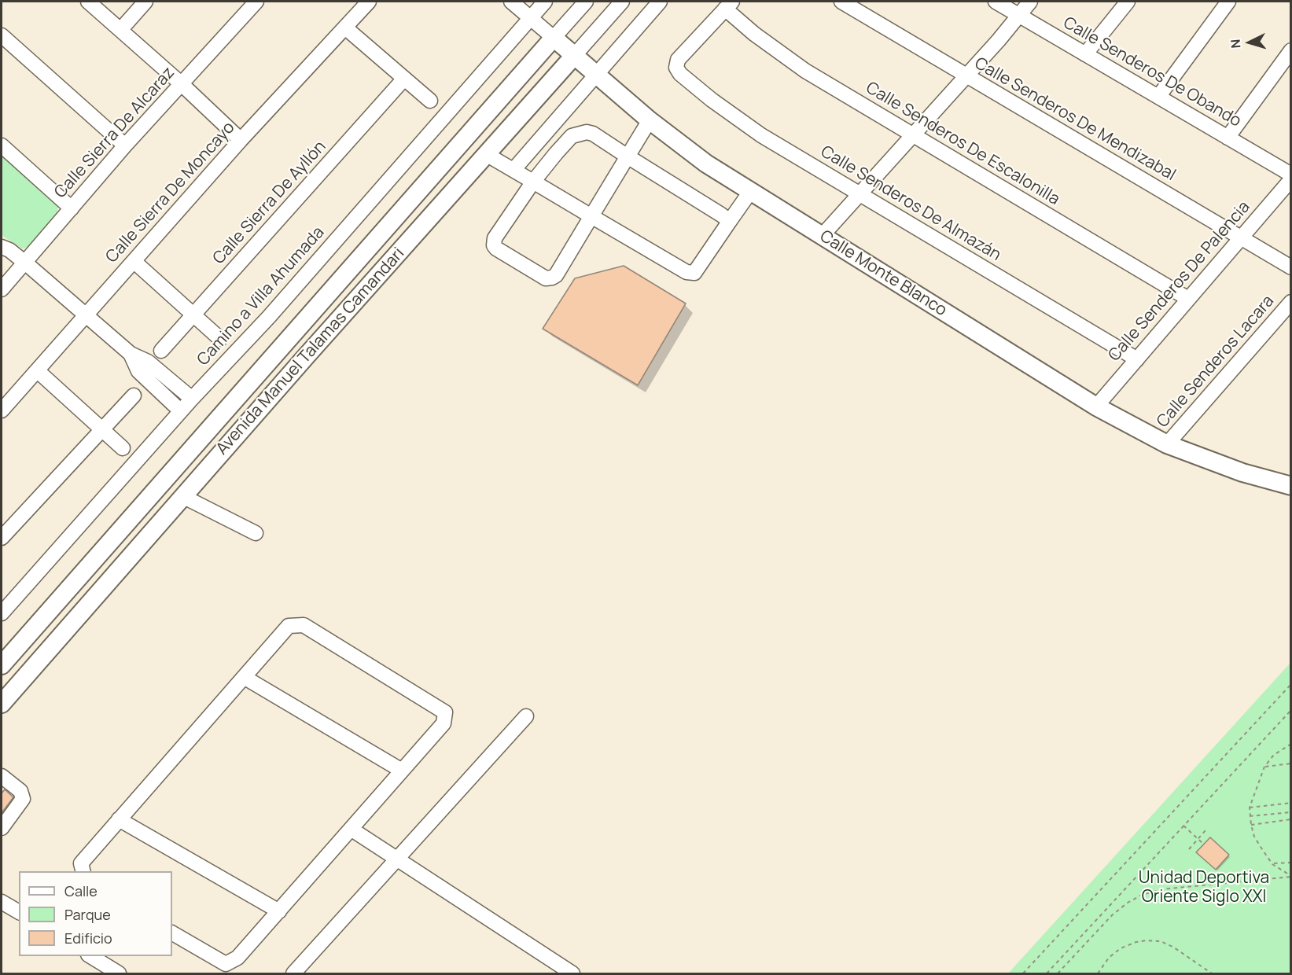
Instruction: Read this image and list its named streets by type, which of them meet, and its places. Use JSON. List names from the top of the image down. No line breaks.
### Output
{"streets":{"main road":["Calle Monte Blanco","Avenida Manuel Talamas Camandari"],"street":["Calle Senderos De Obando","Calle Senderos De Mendizabal","Calle Sierra De Alcaraz","Calle Senderos De Escalonilla","Calle Sierra De Moncayo","Calle Sierra De Ayllón","Calle Senderos De Almazán","Calle Senderos De Palencia","Camino a Villa Ahumada","Calle Senderos Lacara"]},"crossings":[["Calle Senderos De Mendizabal","Calle Senderos De Palencia"],["Calle Senderos De Escalonilla","Calle Senderos De Almazán"],["Calle Senderos De Escalonilla","Calle Senderos De Palencia"],["Calle Senderos De Almazán","Calle Senderos De Palencia"],["Calle Monte Blanco","Calle Senderos De Palencia"],["Calle Monte Blanco","Camino a Villa Ahumada"],["Calle Monte Blanco","Avenida Manuel Talamas Camandari"],["Calle Monte Blanco","Calle Senderos Lacara"]],"parks":["Unidad Deportiva Oriente Siglo XXI"],"legend":["Calle","Parque","Edificio"],"north":"left"}
